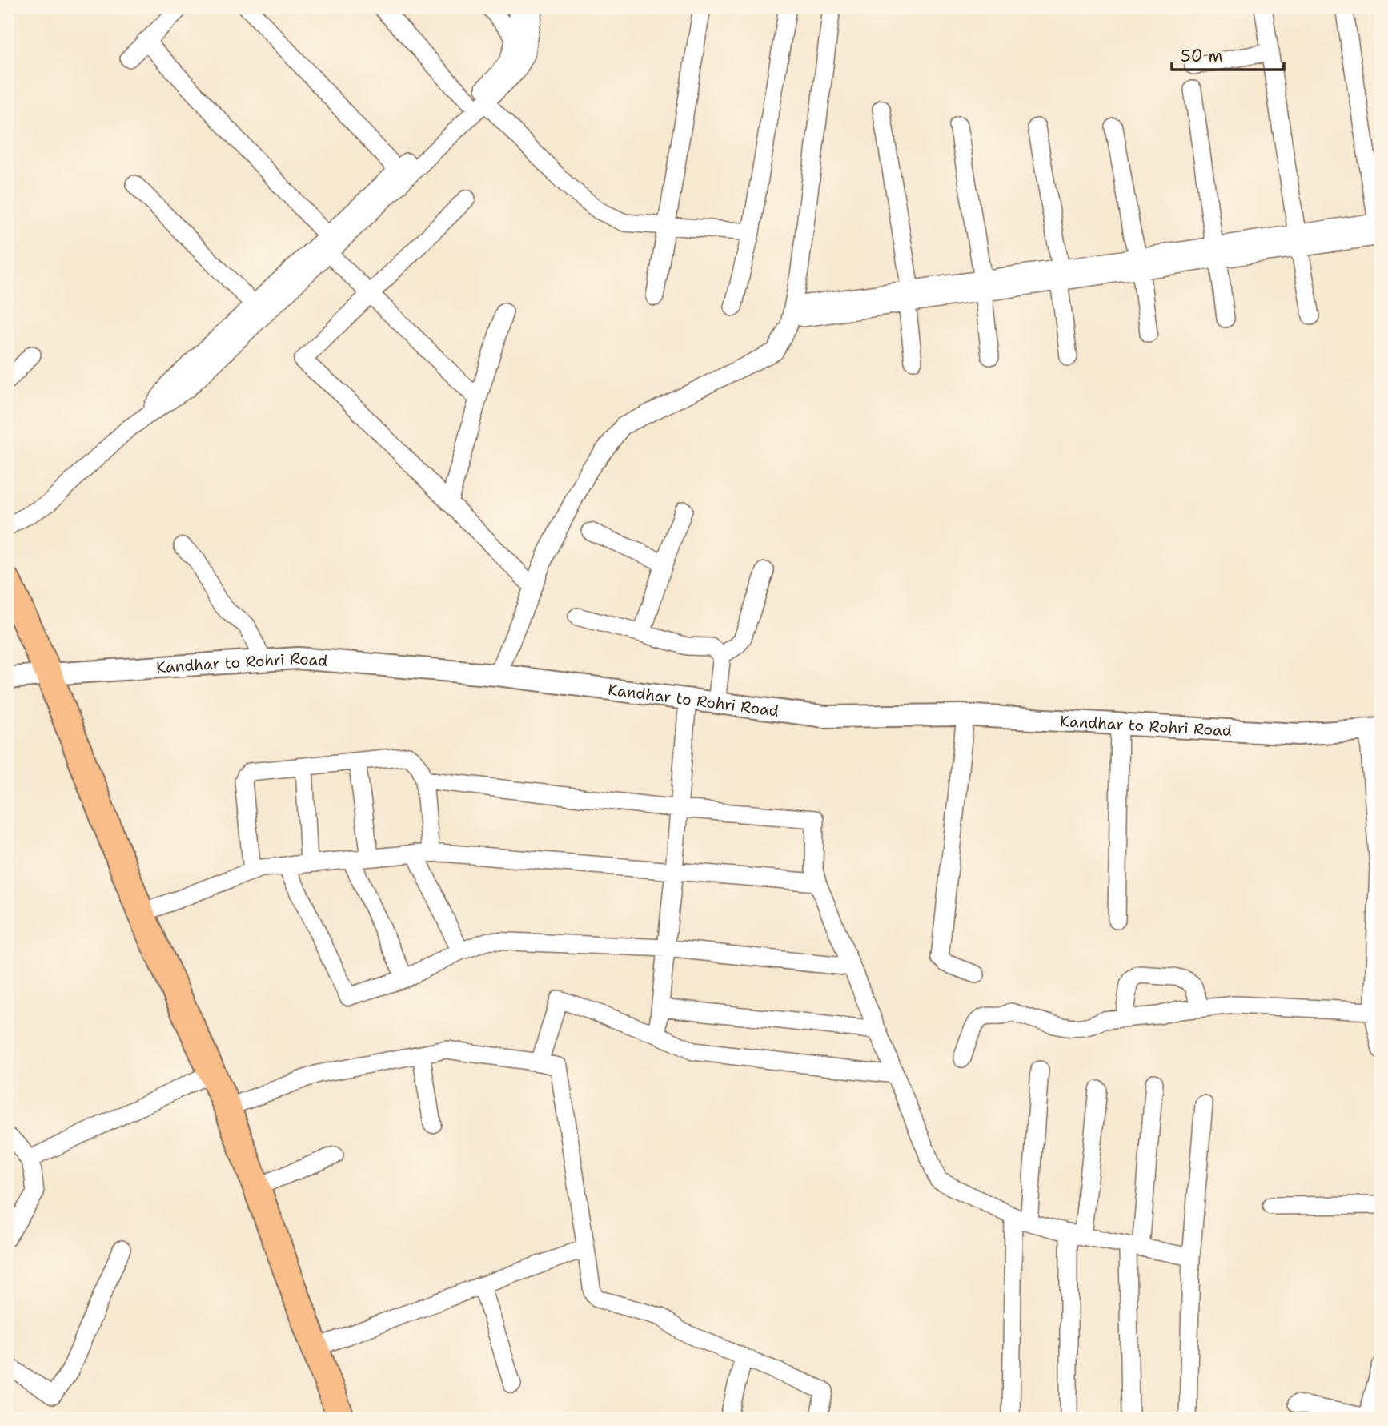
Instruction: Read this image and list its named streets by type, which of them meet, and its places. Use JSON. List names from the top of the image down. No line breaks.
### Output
{"streets":{"street":["Kandhar to Rohri Road"]},"scale_bar":"50 m"}
